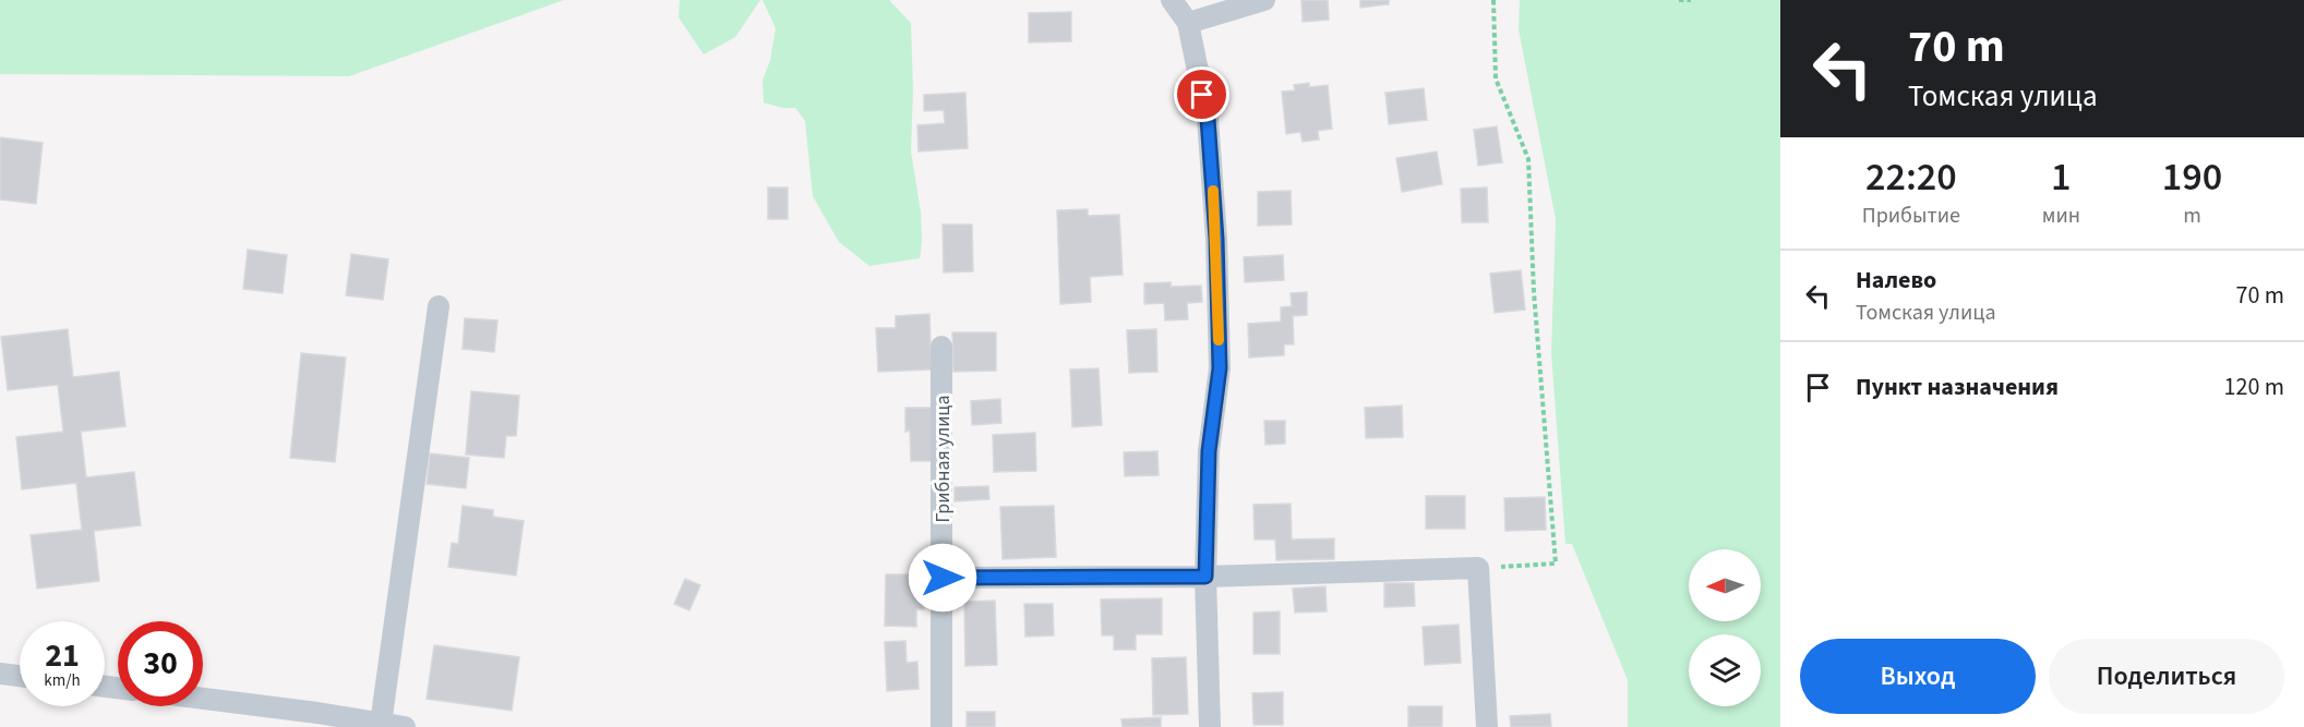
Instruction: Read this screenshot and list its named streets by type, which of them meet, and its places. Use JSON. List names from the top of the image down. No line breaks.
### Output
{"streets":{"street":["Грибная улица"]},"north":"left","page":{"turn":["70 m","Томская улица"],"eta":["22:20","Прибытие","1","мин","190","m"],"list":[{"name":"Налево","note":"Томская улица","value":"70 m"},{"name":"Пункт назначения","value":"120 m"}],"speed":"21 km/h","limit":"30","buttons":["Выход","Поделиться"]}}
